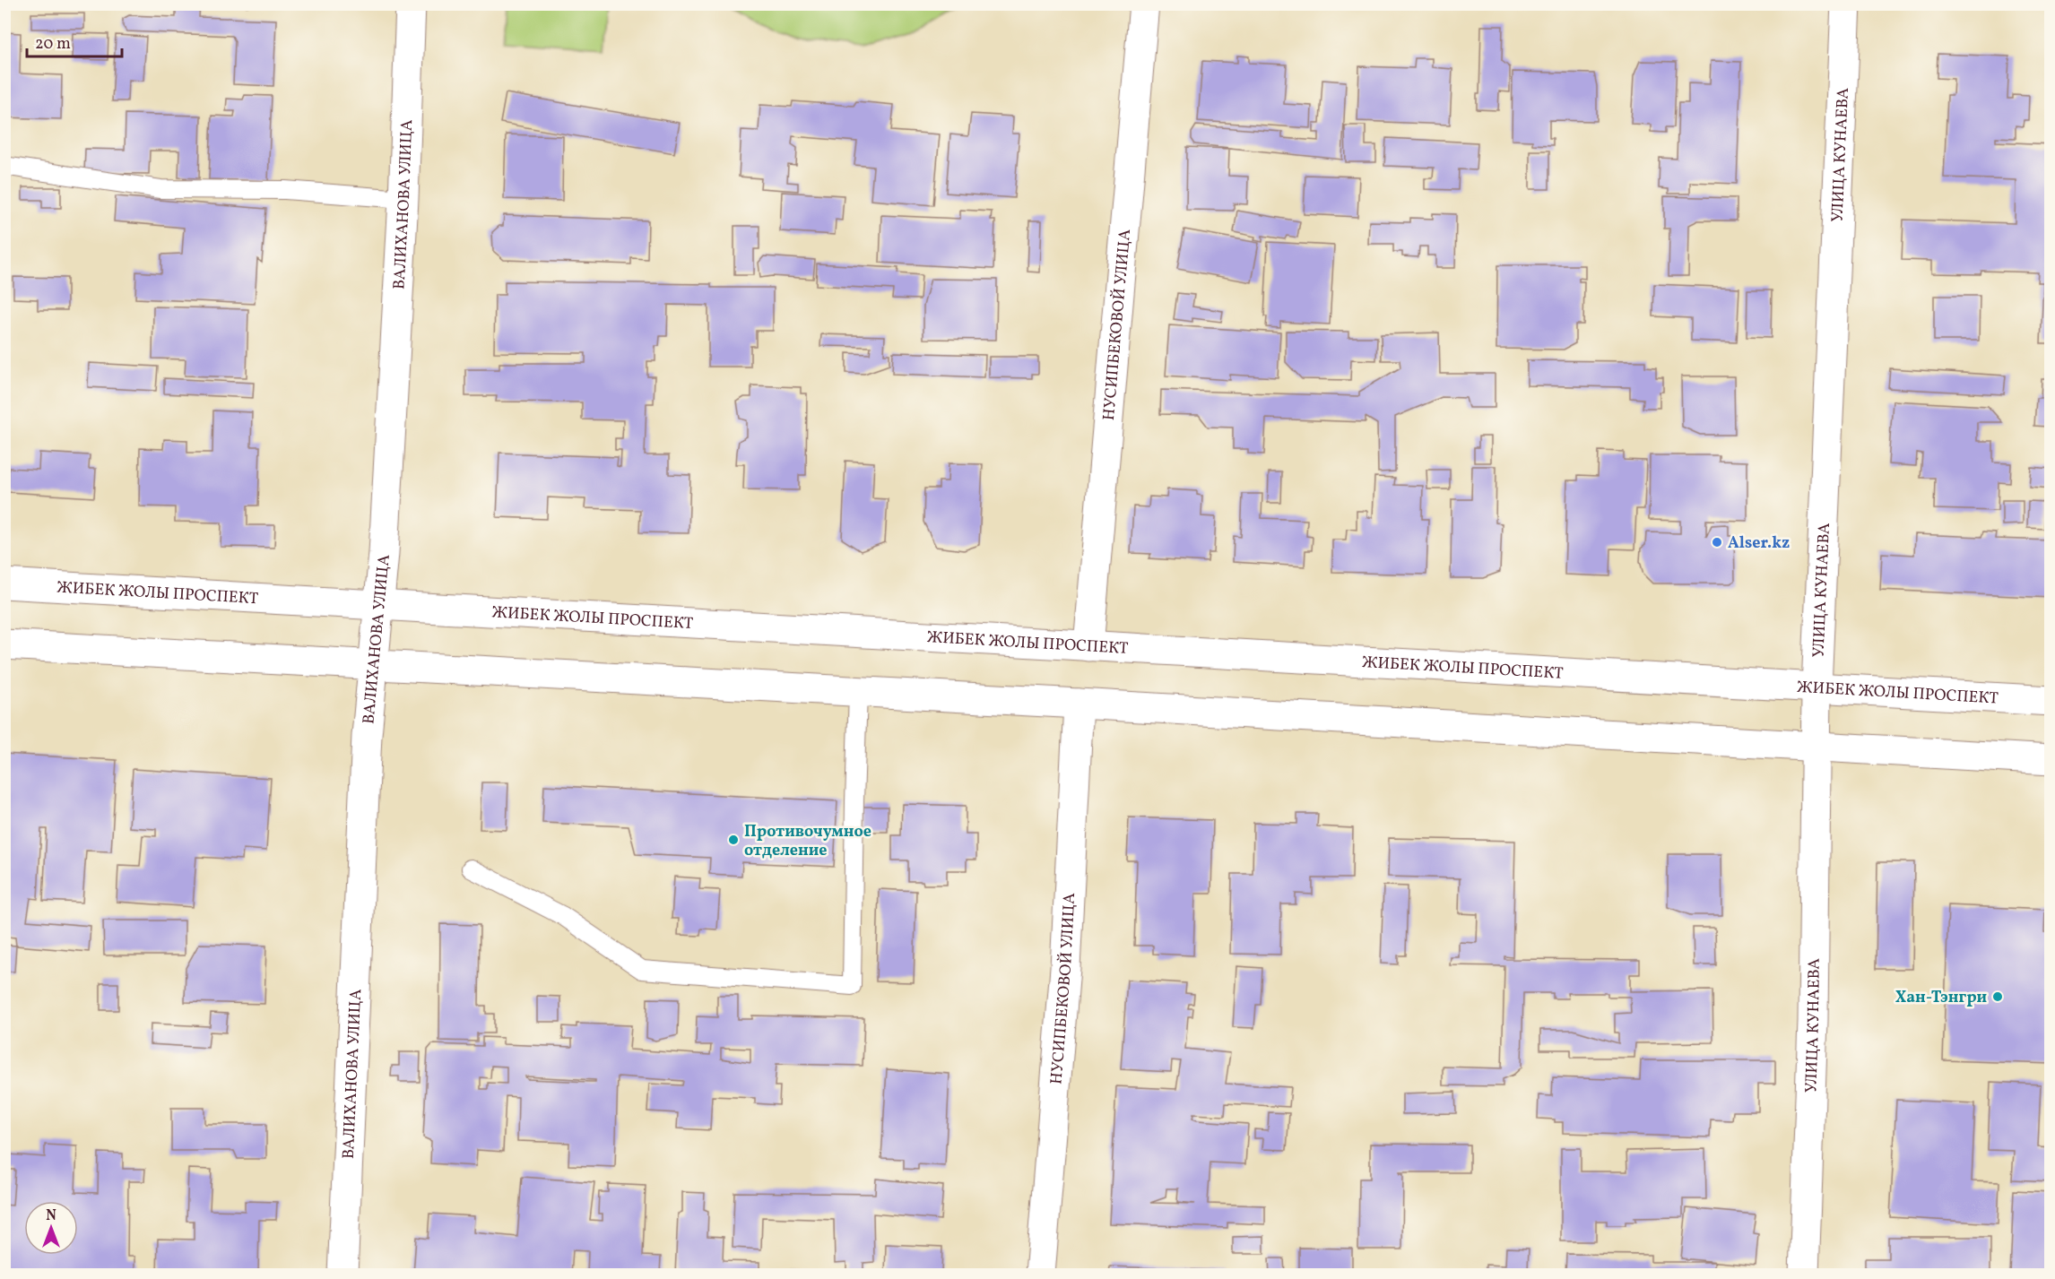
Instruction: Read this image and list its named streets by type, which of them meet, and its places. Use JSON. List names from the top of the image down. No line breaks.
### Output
{"streets":{"main road":["УЛИЦА КУНАЕВА","ВАЛИХАНОВА УЛИЦА","НУСИПБЕКОВОЙ УЛИЦА","ЖИБЕК ЖОЛЫ ПРОСПЕКТ"]},"crossings":[["УЛИЦА КУНАЕВА","ЖИБЕК ЖОЛЫ ПРОСПЕКТ"],["ВАЛИХАНОВА УЛИЦА","ЖИБЕК ЖОЛЫ ПРОСПЕКТ"],["НУСИПБЕКОВОЙ УЛИЦА","ЖИБЕК ЖОЛЫ ПРОСПЕКТ"]],"places":["Alser.kz","Противочумное отделение","Хан-Тэнгри"],"scale_bar":"20 m","north":"top"}
